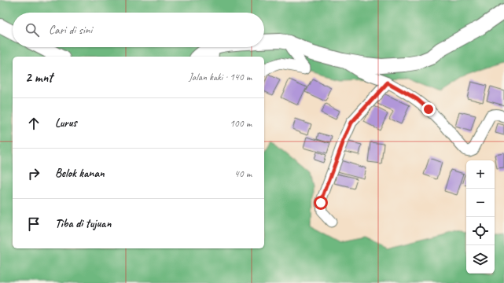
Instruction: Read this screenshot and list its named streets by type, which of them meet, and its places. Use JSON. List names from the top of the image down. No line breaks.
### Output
{"page":{"search":"Cari di sini","heading":["2 mnt","Jalan kaki · 140 m"],"list":[["Lurus","100 m"],["Belok kanan","40 m"],"Tiba di tujuan"],"map_buttons":["+","−"]}}
